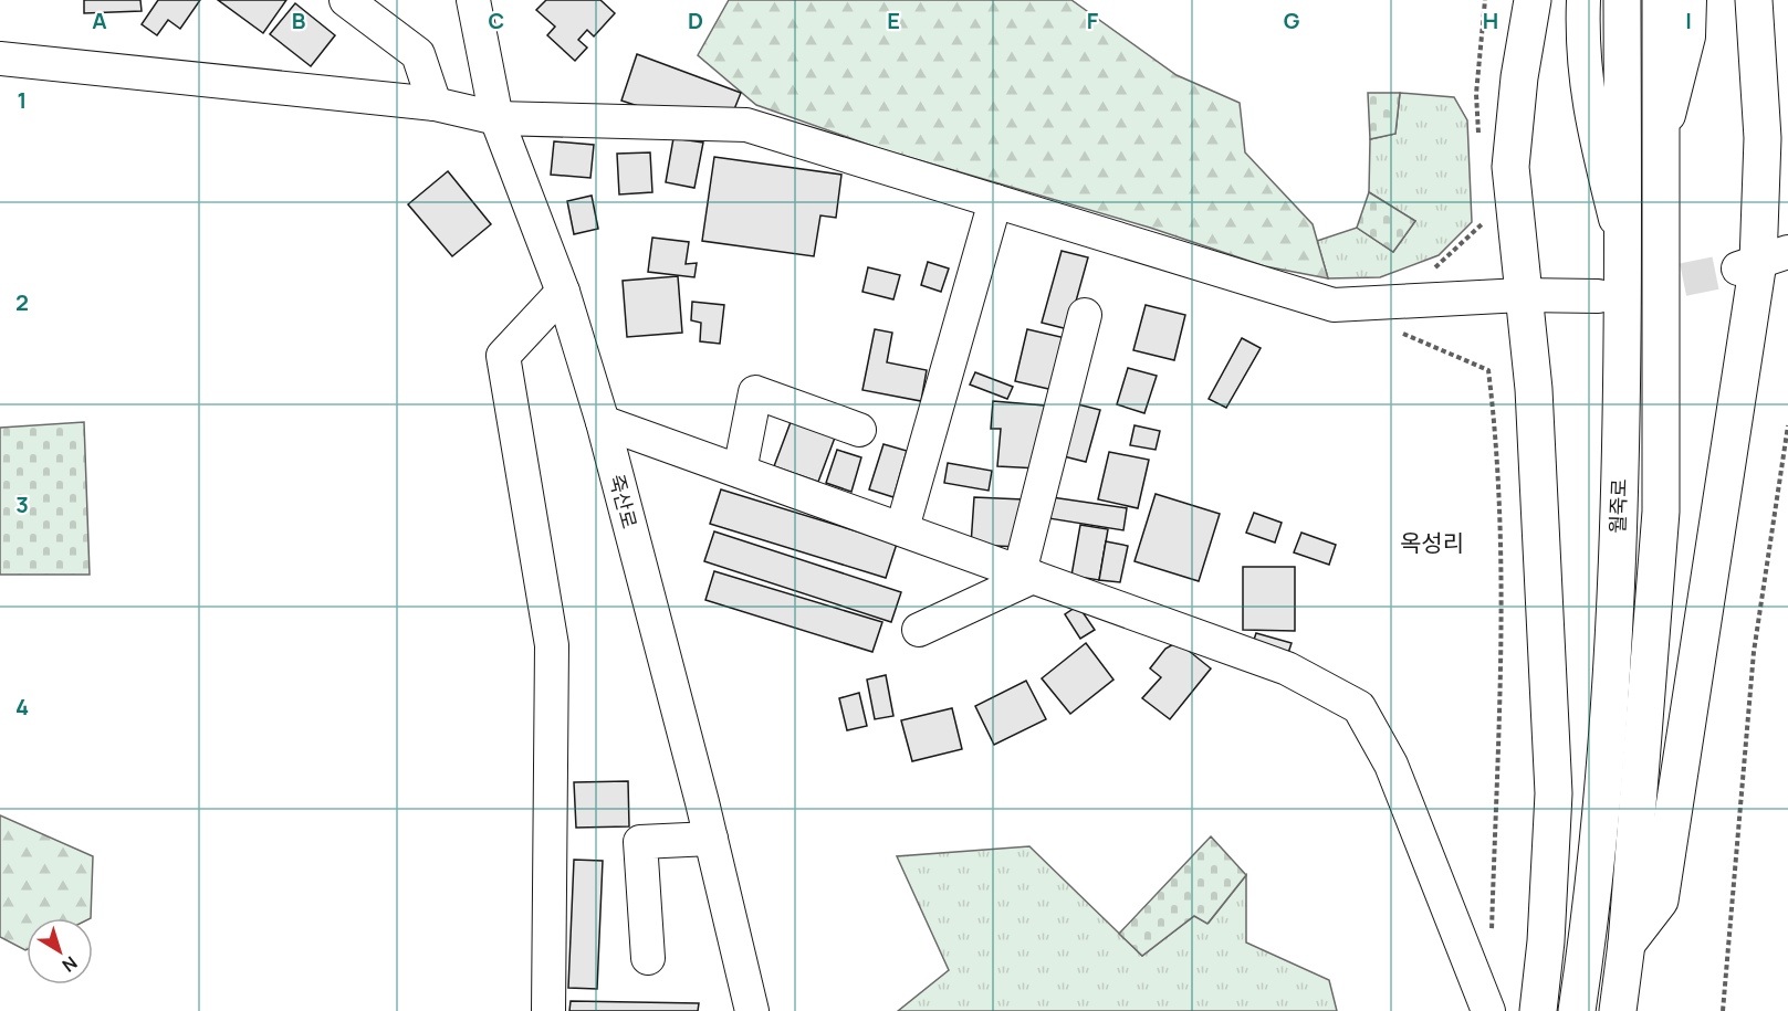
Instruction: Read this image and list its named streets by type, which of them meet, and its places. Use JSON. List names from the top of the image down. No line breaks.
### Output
{"streets":{"main road":["월죽로"],"street":["죽산로"]},"districts":["옥성리"],"north":"bottom right","grid":{"columns":["A","B","C","D","E","F","G","H","I"],"rows":["1","2","3","4"]}}
